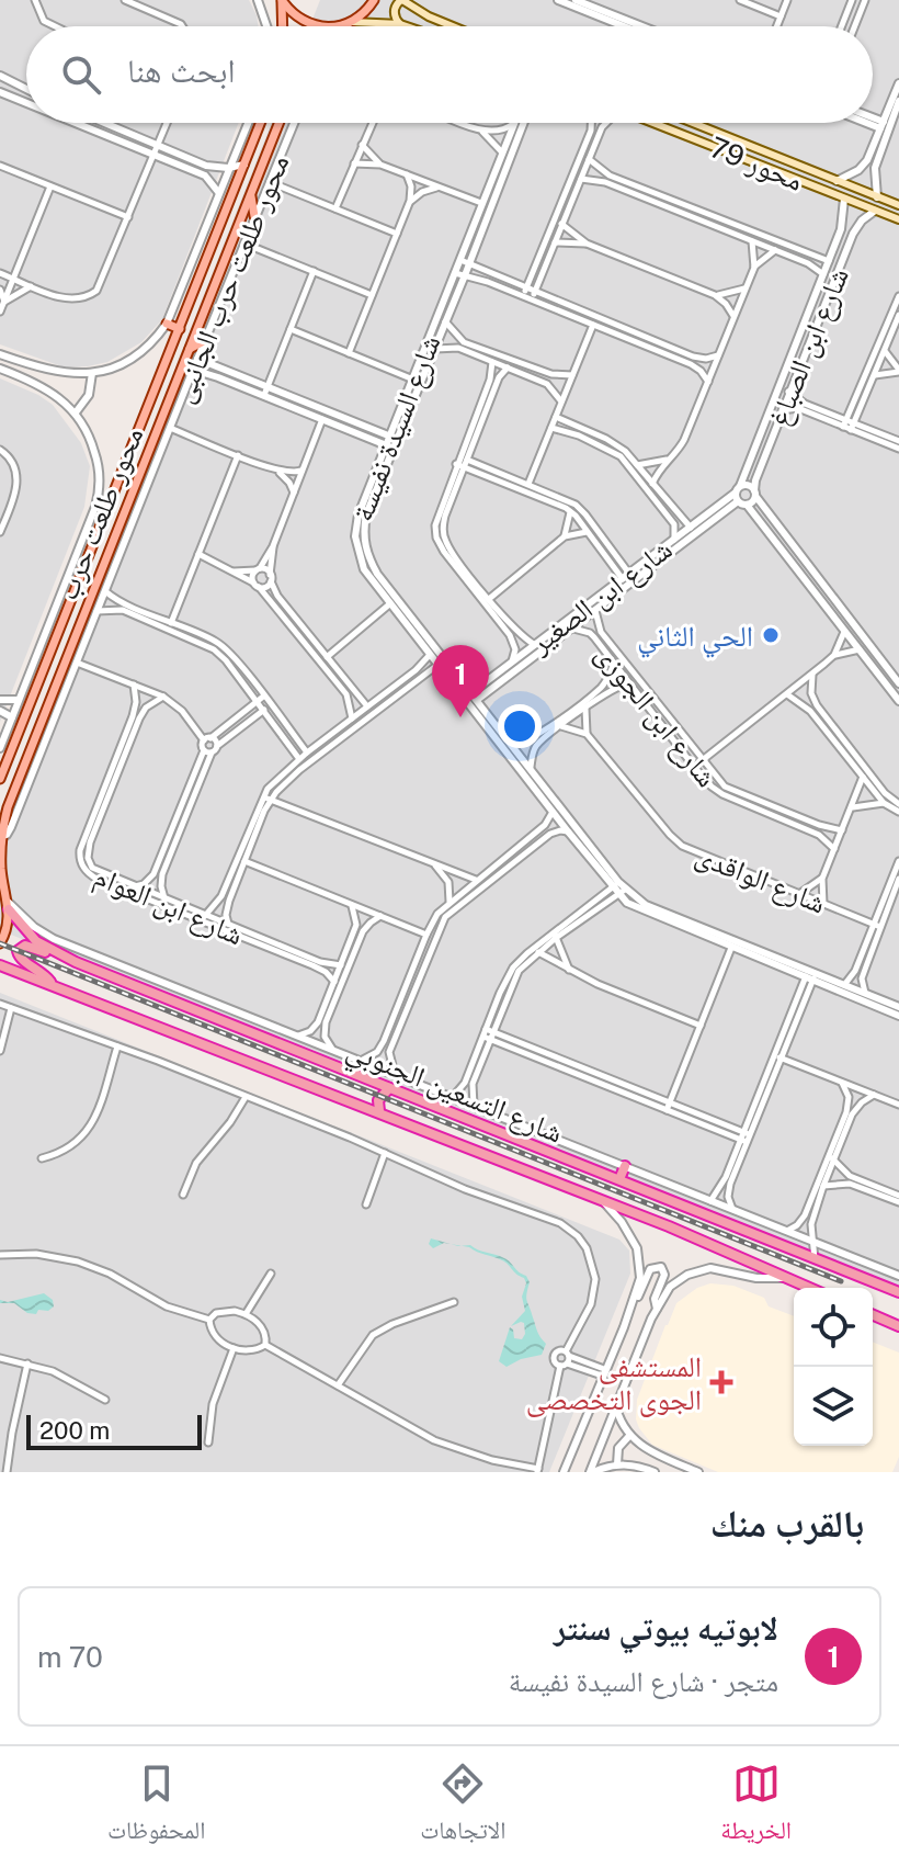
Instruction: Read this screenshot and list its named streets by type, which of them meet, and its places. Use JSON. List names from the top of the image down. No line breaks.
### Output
{"streets":{"highway":["شارع التسعين الجنوبي"],"main road":["محور 79","محور طلعت حرب"],"street":["محور طلعت حرب الجانبى","شارع ابن الصباغ","شارع السيدة نفيسة","شارع ابن الصغير","شارع ابن الجوزى","شارع الواقدى","شارع ابن العوام"]},"crossings":[["محور 79","شارع ابن الصباغ"],["محور طلعت حرب الجانبى","محور طلعت حرب"],["شارع ابن الصباغ","شارع ابن الصغير"],["شارع السيدة نفيسة","شارع ابن الصغير"],["محور طلعت حرب","شارع التسعين الجنوبي"],["شارع ابن الصغير","شارع ابن الجوزى"]],"places":{"other":["الحي الثاني"],"health":["المستشفى الجوى التخصصى"]},"scale_bar":"200 m","page":{"search":"ابحث هنا","pins":"1","scale":"200 m","heading":"بالقرب منك","list":[{"mark":"1","name":"لابوتيه بيوتي سنتر","note":"متجر · شارع السيدة نفيسة","value":"70 m"}],"nav":["الخريطة","الاتجاهات","المحفوظات"]}}
